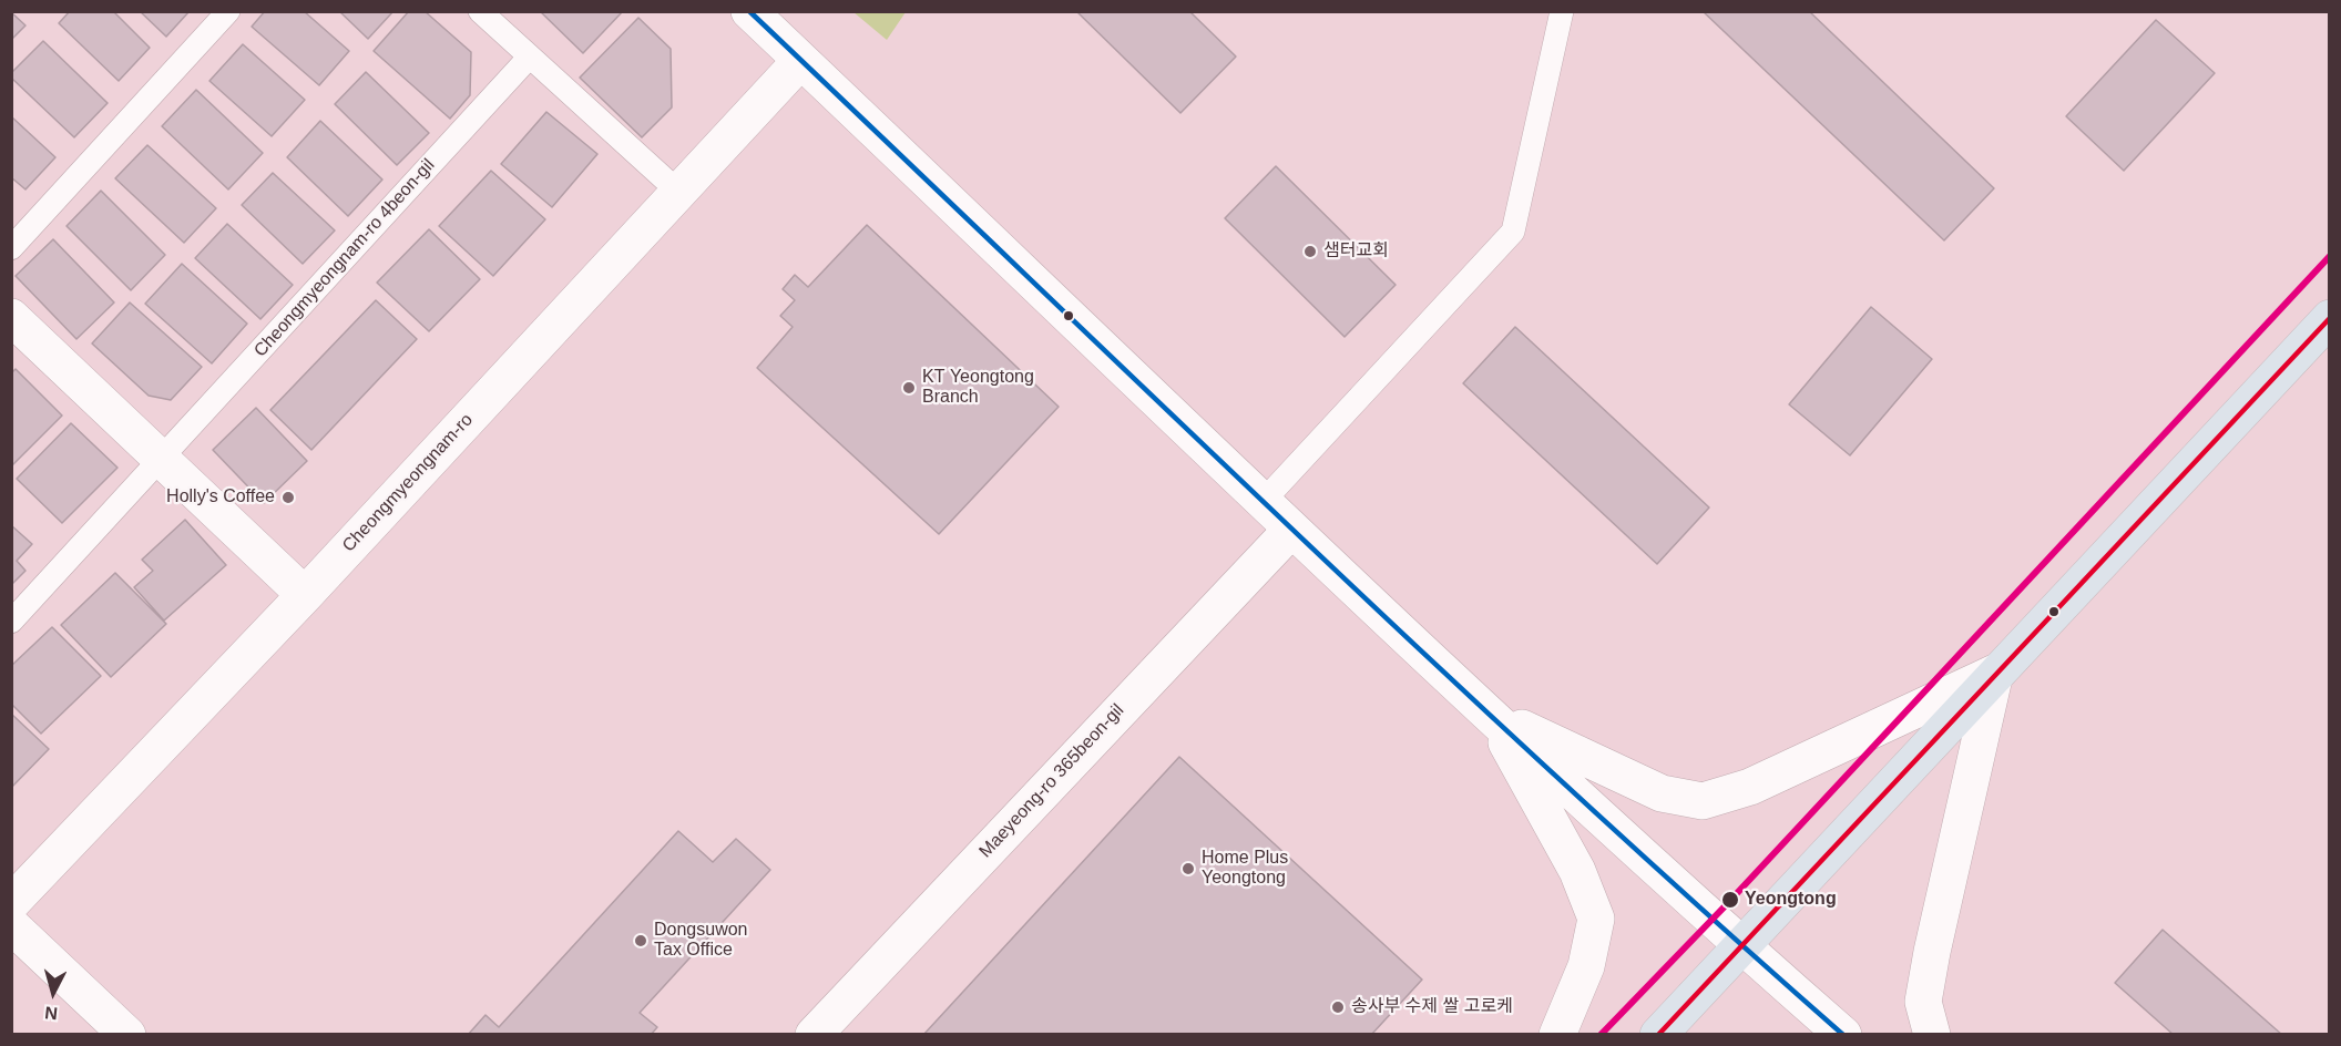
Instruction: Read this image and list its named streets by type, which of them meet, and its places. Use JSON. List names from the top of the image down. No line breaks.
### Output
{"streets":{"street":["Cheongmyeongnam-ro","Maeyeong-ro 365beon-gil"],"lane":["Cheongmyeongnam-ro 4beon-gil"]},"places":["샘터교회","KT Yeongtong Branch","Holly's Coffee","Home Plus Yeongtong","Yeongtong","Dongsuwon Tax Office","송사부 수제 쌀 고로케"],"north":"bottom"}
